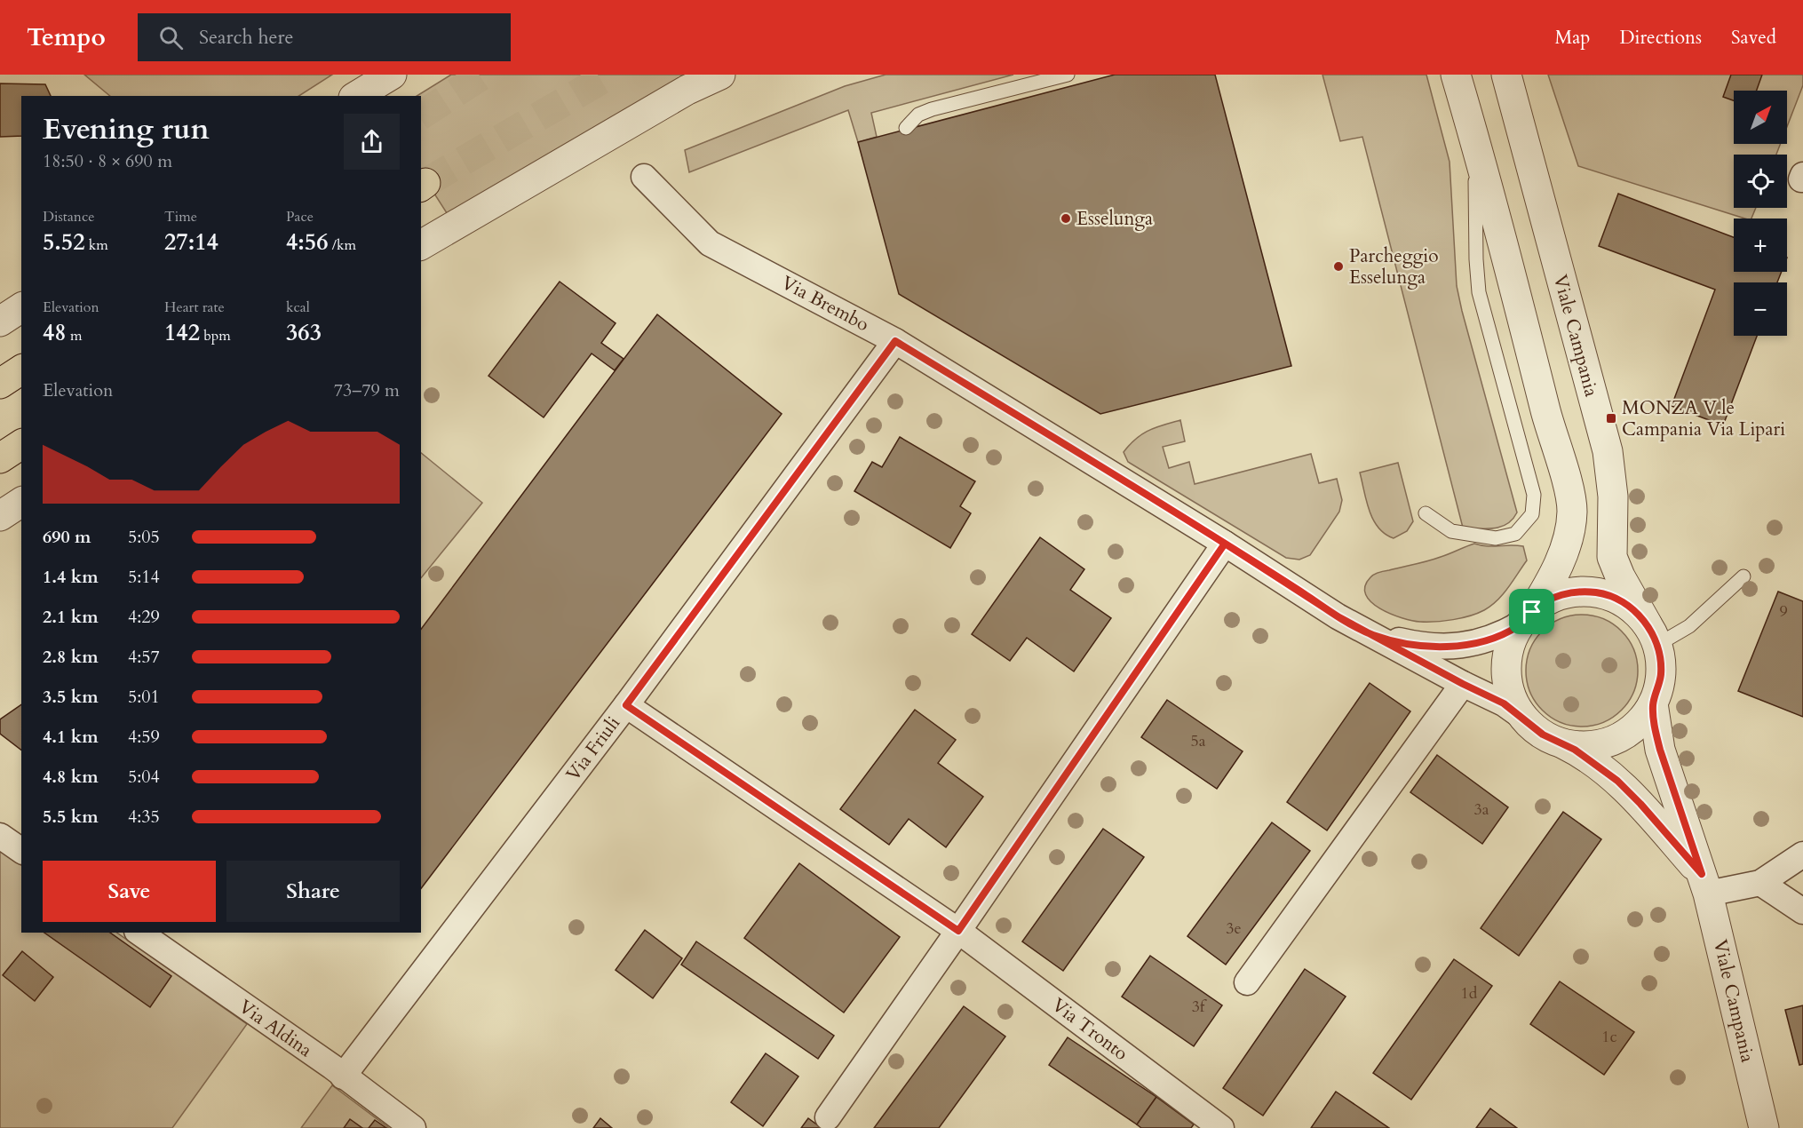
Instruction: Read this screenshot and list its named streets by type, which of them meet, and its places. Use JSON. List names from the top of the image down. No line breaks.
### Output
{"streets":{"street":["Via Brembo","Viale Campania","Via Friuli","Via Aldina","Via Tronto"]},"crossings":[["Via Brembo","Viale Campania"],["Via Brembo","Via Friuli"],["Via Friuli","Via Aldina"],["Via Friuli","Via Tronto"]],"places":{"other":["Esselunga","Parcheggio Esselunga"],"transit":["MONZA V.le Campania Via Lipari"]},"house_numbers":["9","5a","3a","3e","1d","3f","1c"],"north":"top right","page":{"header":"Tempo","search":"Search here","nav":["Map","Directions","Saved"],"map_buttons":["+","−"],"heading":["Evening run","18:50 · 8 × 690 m"],"stats":[["Distance","5.52 km"],["Time","27:14"],["Pace","4:56 /km"],["Elevation","48 m"],["Heart rate","142 bpm"],["kcal","363"]],"chart":["Elevation","73–79 m"],"list":[{"name":"690 m","note":"5:05"},{"name":"1.4 km","note":"5:14"},{"name":"2.1 km","note":"4:29"},{"name":"2.8 km","note":"4:57"},{"name":"3.5 km","note":"5:01"},{"name":"4.1 km","note":"4:59"},{"name":"4.8 km","note":"5:04"},{"name":"5.5 km","note":"4:35"}],"buttons":["Save","Share"]}}
